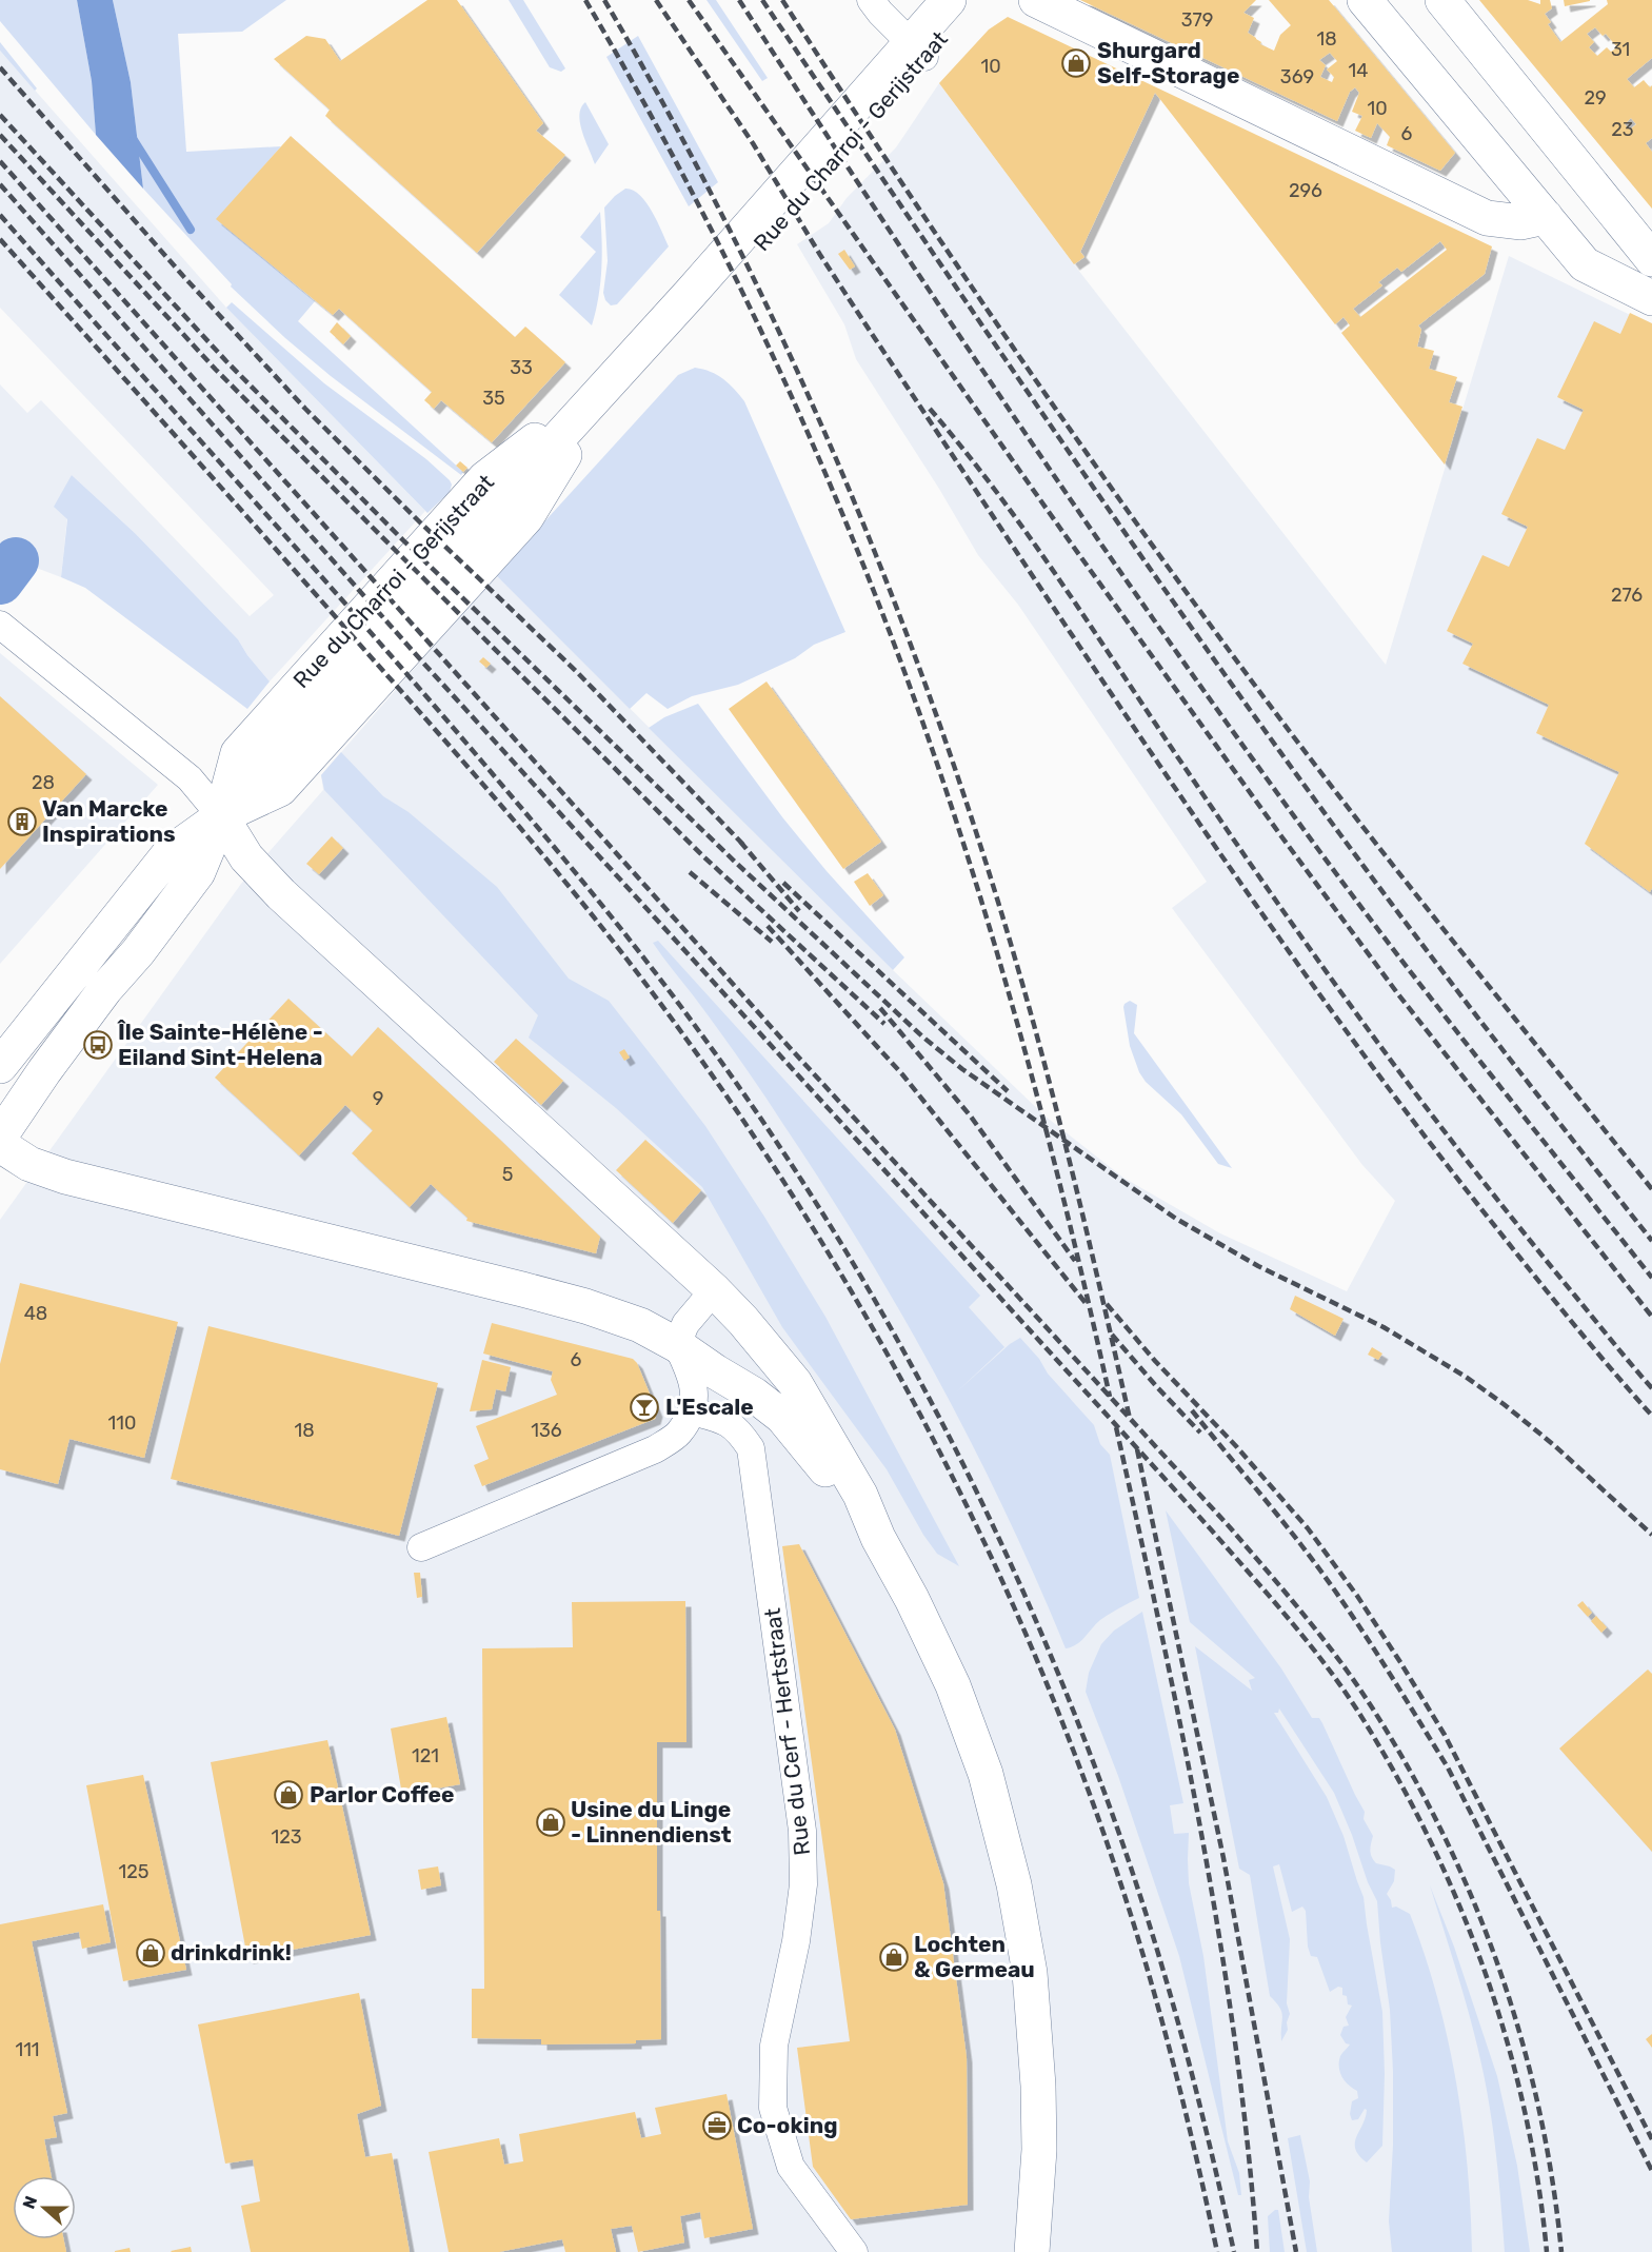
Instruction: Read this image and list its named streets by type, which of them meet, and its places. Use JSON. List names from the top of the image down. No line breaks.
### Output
{"streets":{"main road":["Rue du Charroi - Gerijstraat"],"street":["Rue du Cerf - Hertstraat"]},"places":{"shop":["Shurgard Self-Storage","Parlor Coffee","Usine du Linge - Linnendienst","drinkdrink!","Lochten & Germeau"],"building":["Van Marcke Inspirations"],"bus stop":["Île Sainte-Hélène - Eiland Sint-Helena"],"bar":["L'Escale"],"office":["Co-oking"]},"house_numbers":["379","18","31","10","14","369","29","10","23","6","296","33","35","276","28","9","5","48","6","110","18","136","121","123","125","111"],"north":"left"}
